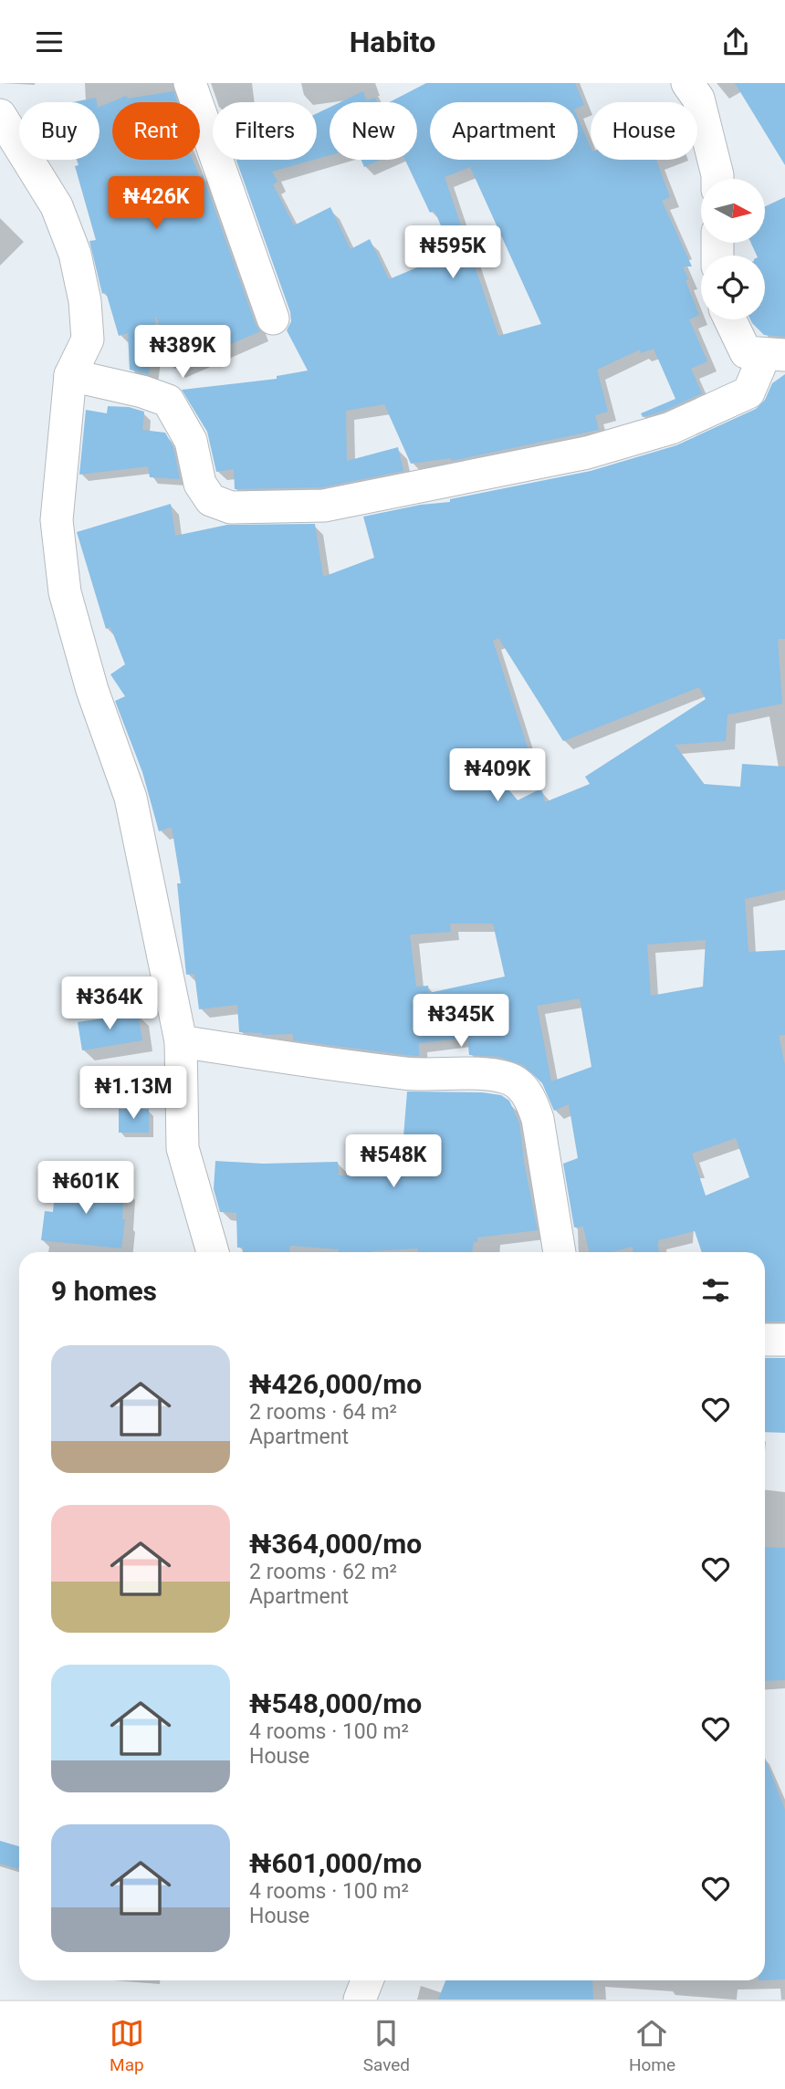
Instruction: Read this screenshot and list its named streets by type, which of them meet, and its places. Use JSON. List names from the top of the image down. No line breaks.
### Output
{"north":"right","page":{"header":"Habito","chip":["Buy","Rent","Filters","New","Apartment","House"],"price":["₦426K","₦595K","₦389K","₦409K","₦364K","₦345K","₦1.13M","₦548K","₦601K"],"heading":"9 homes","list":[{"name":"₦426,000/mo","note":"2 rooms · 64 m² · Apartment"},{"name":"₦364,000/mo","note":"2 rooms · 62 m² · Apartment"},{"name":"₦548,000/mo","note":"4 rooms · 100 m² · House"},{"name":"₦601,000/mo","note":"4 rooms · 100 m² · House"}],"tabs":["Map","Saved","Home"]}}
